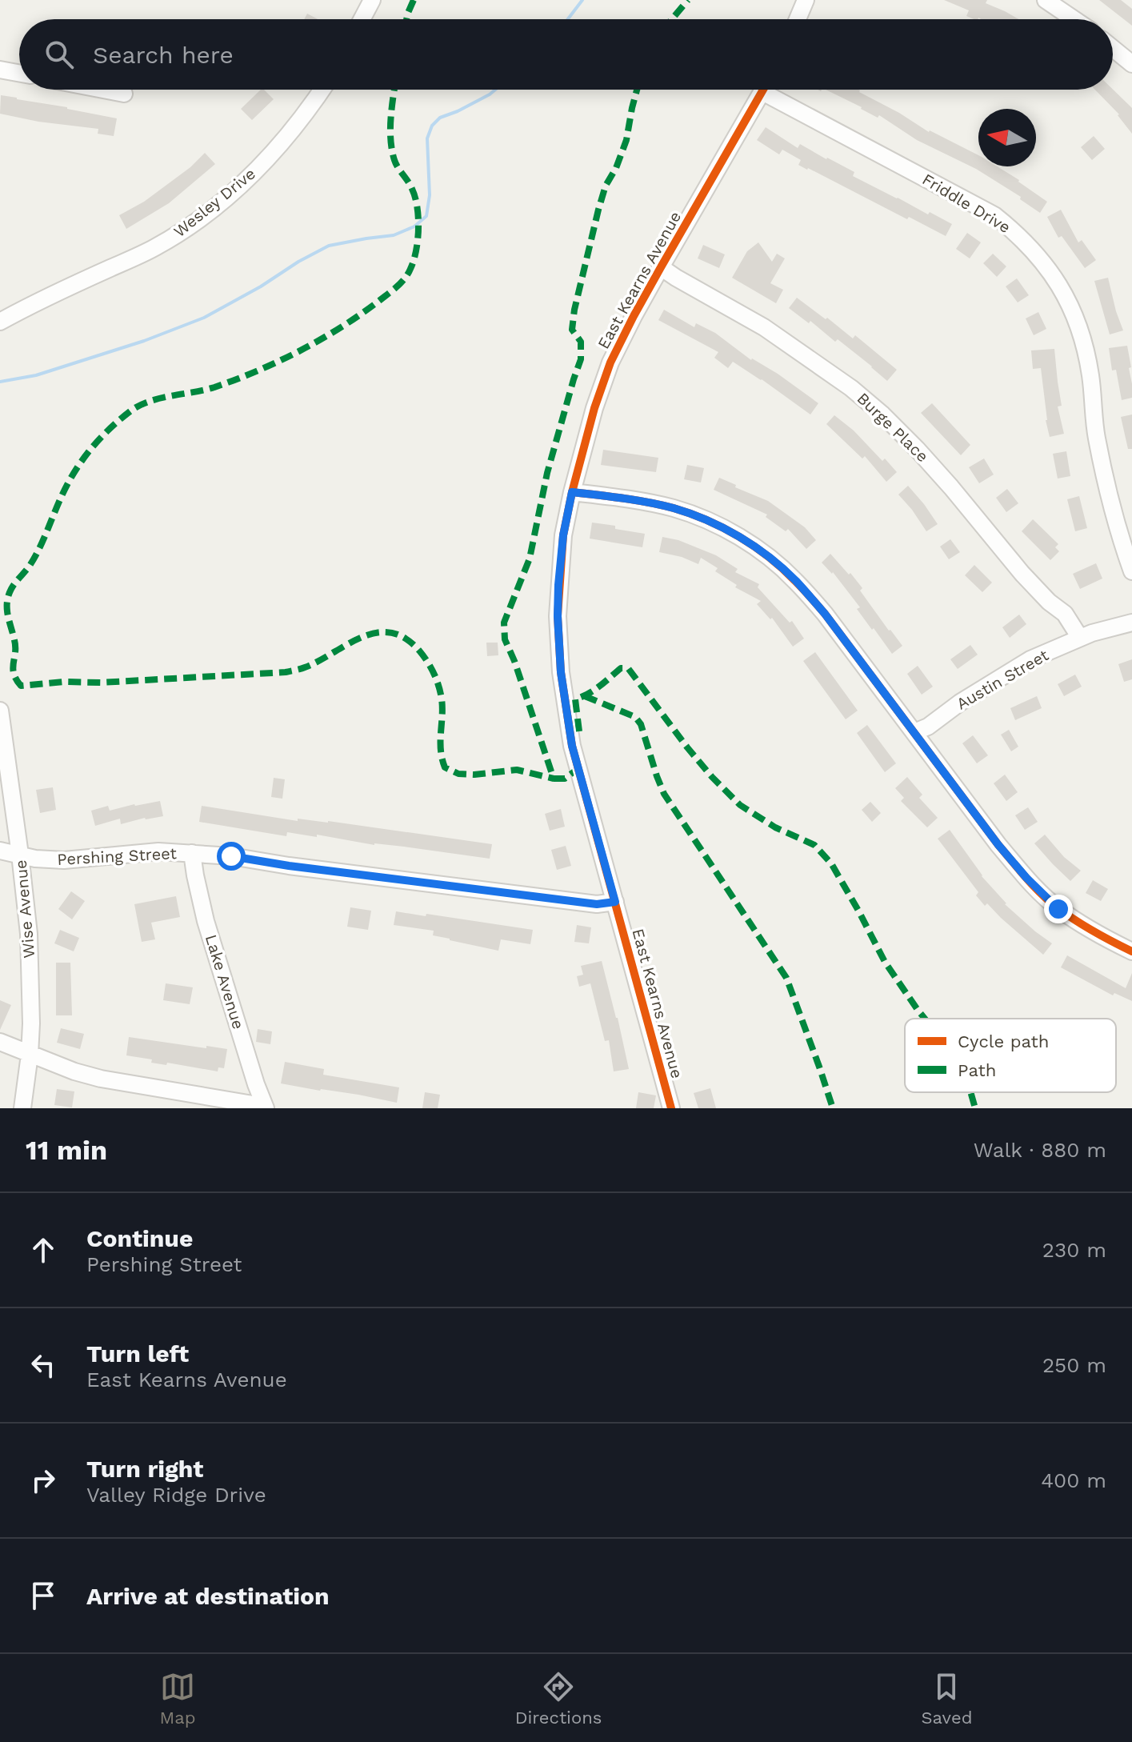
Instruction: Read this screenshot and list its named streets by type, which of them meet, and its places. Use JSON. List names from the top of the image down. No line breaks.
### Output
{"streets":{"street":["Wesley Drive","Friddle Drive","East Kearns Avenue","Burge Place","Austin Street","Pershing Street","Wise Avenue","Lake Avenue"]},"crossings":[["East Kearns Avenue","Burge Place"],["East Kearns Avenue","Pershing Street"],["Burge Place","Austin Street"],["Pershing Street","Wise Avenue"],["Pershing Street","Lake Avenue"]],"legend":["Cycle path","Path"],"north":"left","page":{"search":"Search here","heading":["11 min","Walk · 880 m"],"list":[["Continue","Pershing Street","230 m"],["Turn left","East Kearns Avenue","250 m"],["Turn right","Valley Ridge Drive","400 m"],"Arrive at destination"],"nav":["Map","Directions","Saved"]}}
